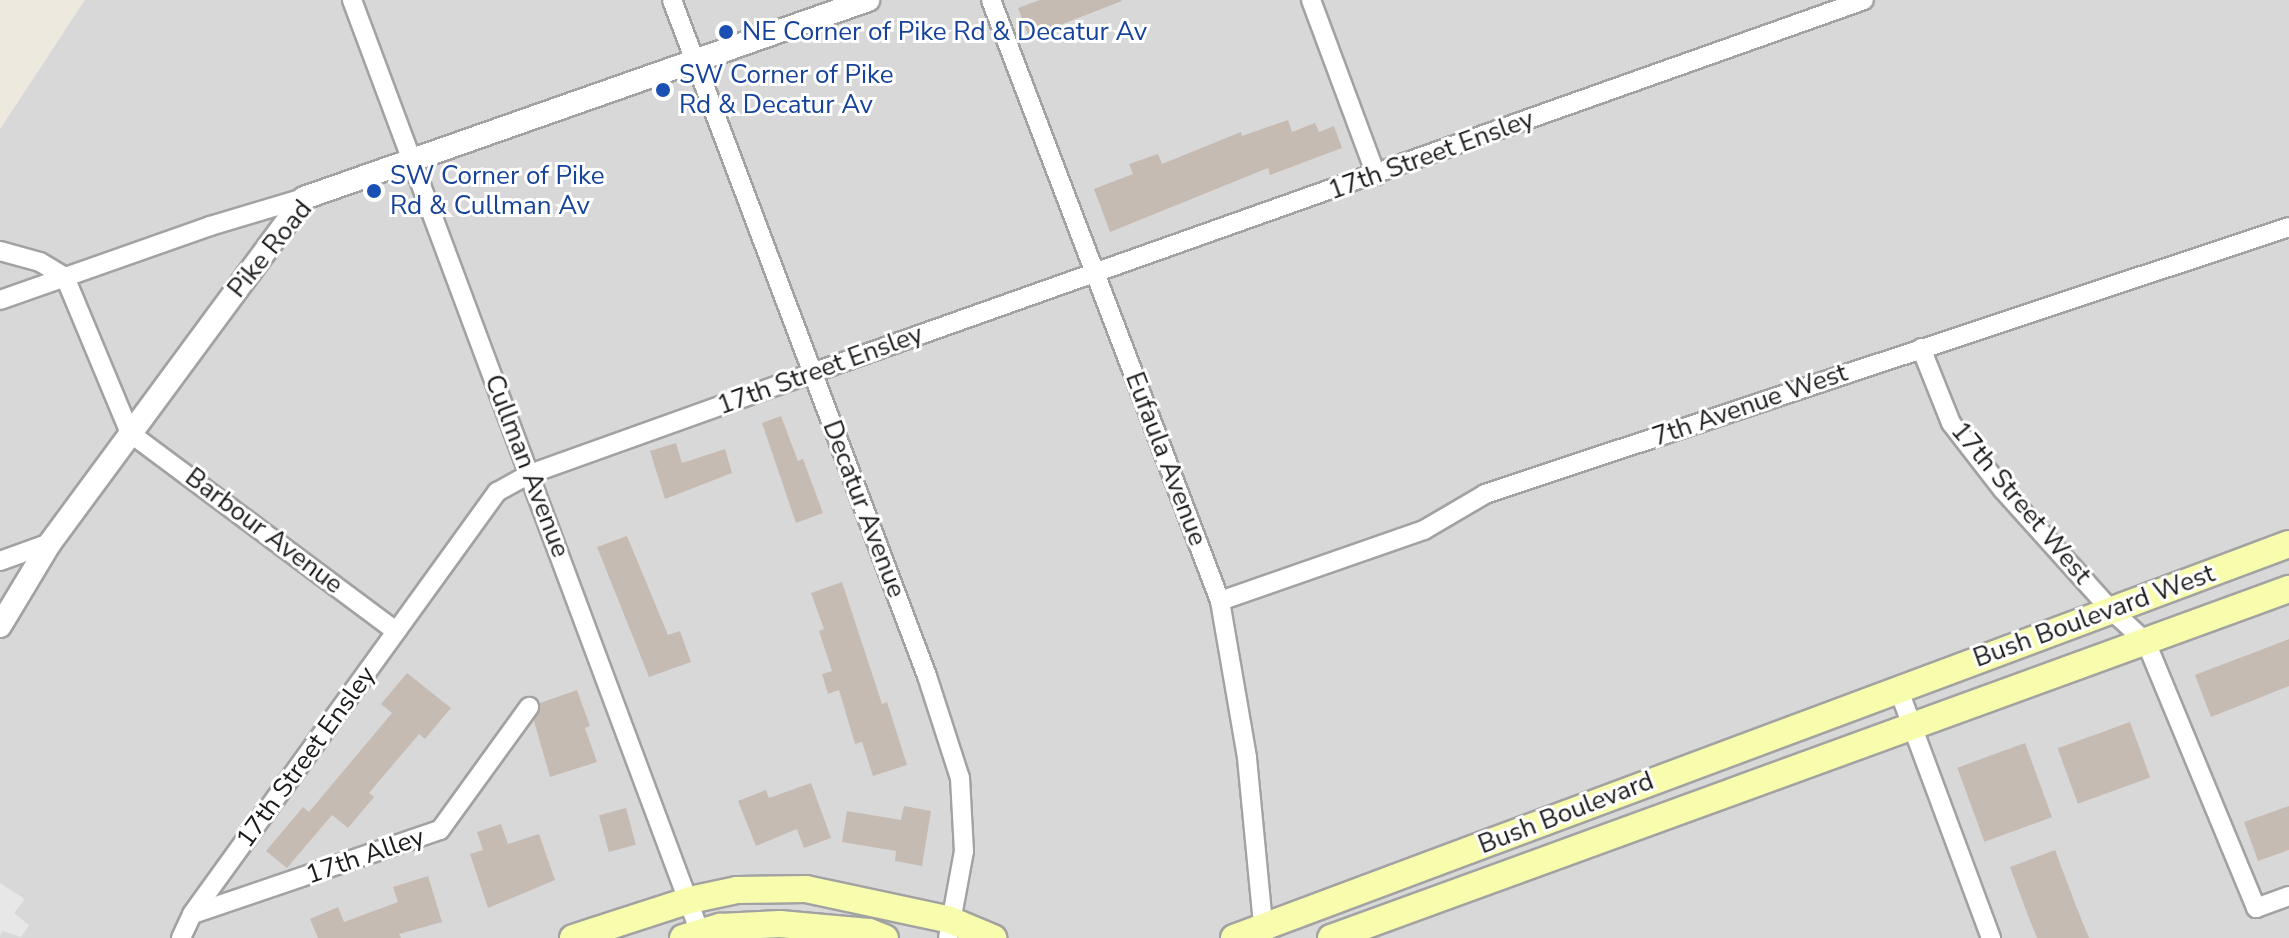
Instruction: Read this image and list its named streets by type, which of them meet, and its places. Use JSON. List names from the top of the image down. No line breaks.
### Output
{"streets":{"main road":["Bush Boulevard West","Bush Boulevard"],"street":["17th Street Ensley","Pike Road","7th Avenue West","Eufaula Avenue","Cullman Avenue","17th Street West","Decatur Avenue","Barbour Avenue","17th Alley"]},"crossings":[["17th Street Ensley","Eufaula Avenue"],["17th Street Ensley","Cullman Avenue"],["17th Street Ensley","Decatur Avenue"],["17th Street Ensley","Barbour Avenue"],["17th Street Ensley","17th Alley"],["Pike Road","Cullman Avenue"],["Pike Road","Decatur Avenue"],["Pike Road","Barbour Avenue"],["7th Avenue West","Eufaula Avenue"],["7th Avenue West","17th Street West"],["Eufaula Avenue","Bush Boulevard"],["17th Street West","Bush Boulevard West"],["Bush Boulevard West","Bush Boulevard"]],"places":["NE Corner of Pike Rd & Decatur Av","SW Corner of Pike Rd & Decatur Av","SW Corner of Pike Rd & Cullman Av"]}
